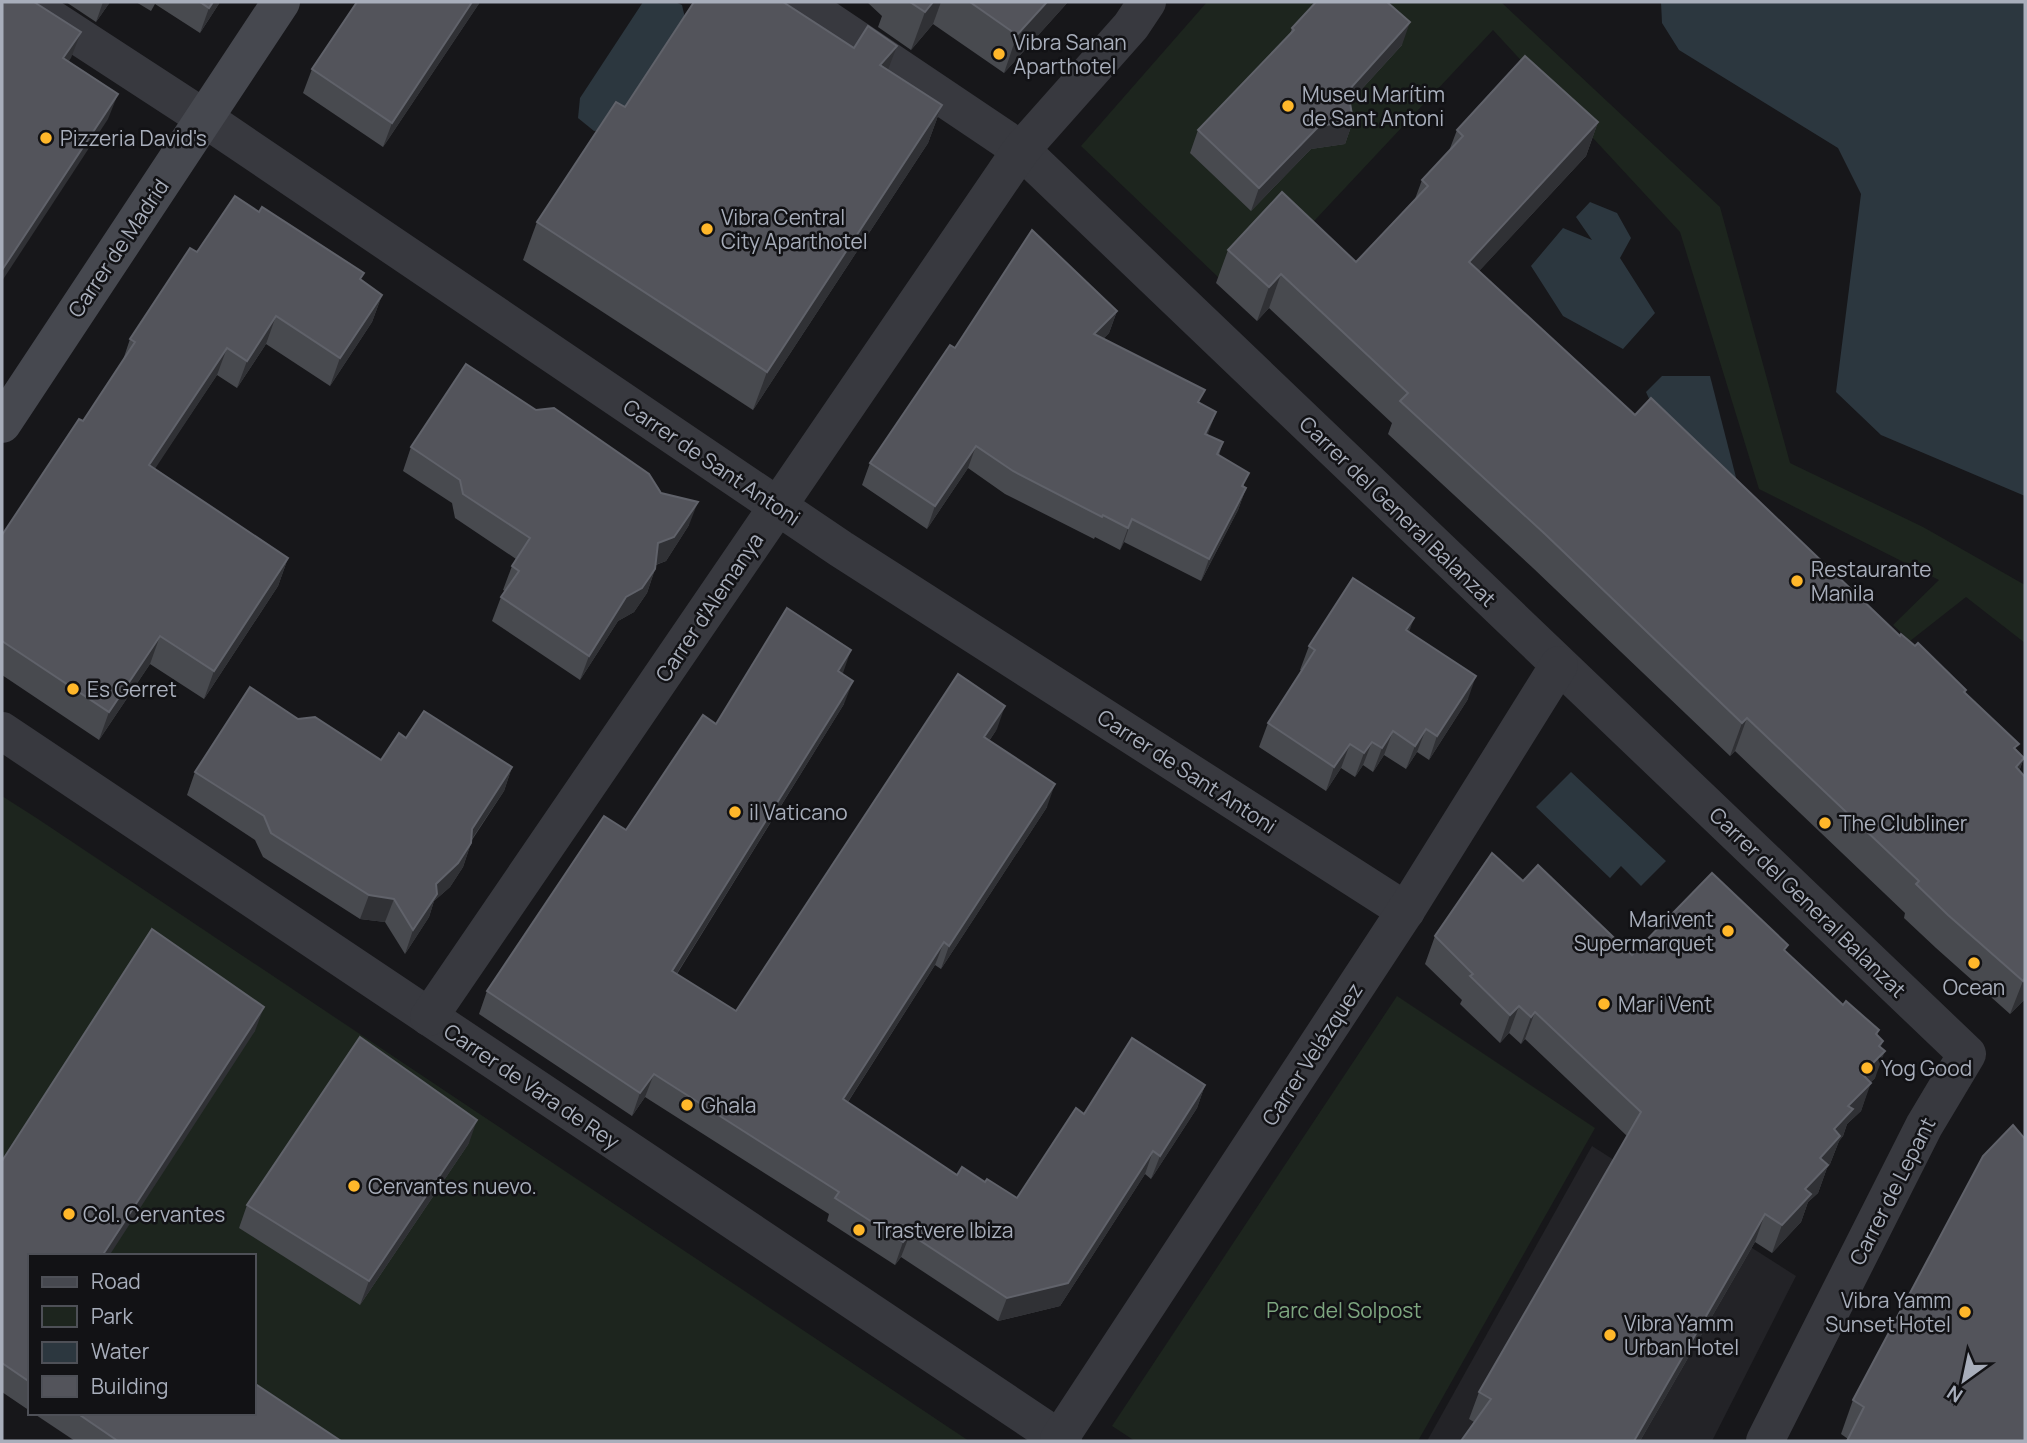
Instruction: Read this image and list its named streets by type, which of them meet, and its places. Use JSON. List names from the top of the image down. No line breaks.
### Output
{"streets":{"street":["Carrer de Madrid","Carrer de Sant Antoni","Carrer del General Balanzat","Carrer d'Alemanya","Carrer Velázquez","Carrer de Vara de Rey","Carrer de Lepant"]},"crossings":[["Carrer de Madrid","Carrer de Sant Antoni"],["Carrer de Sant Antoni","Carrer d'Alemanya"],["Carrer de Sant Antoni","Carrer Velázquez"],["Carrer del General Balanzat","Carrer d'Alemanya"],["Carrer del General Balanzat","Carrer Velázquez"],["Carrer del General Balanzat","Carrer de Lepant"],["Carrer d'Alemanya","Carrer de Vara de Rey"],["Carrer Velázquez","Carrer de Vara de Rey"]],"parks":["Parc del Solpost"],"places":["Vibra Sanan Aparthotel","Museu Marítim de Sant Antoni","Pizzeria David's","Vibra Central City Aparthotel","Restaurante Manila","Es Gerret","il Vaticano","The Clubliner","Marivent Supermarquet","Ocean","Mar i Vent","Yog Good","Ghala","Cervantes nuevo.","Col. Cervantes","Trastvere Ibiza","Vibra Yamm Sunset Hotel","Vibra Yamm Urban Hotel"],"legend":["Road","Park","Water","Building"],"north":"bottom left"}
